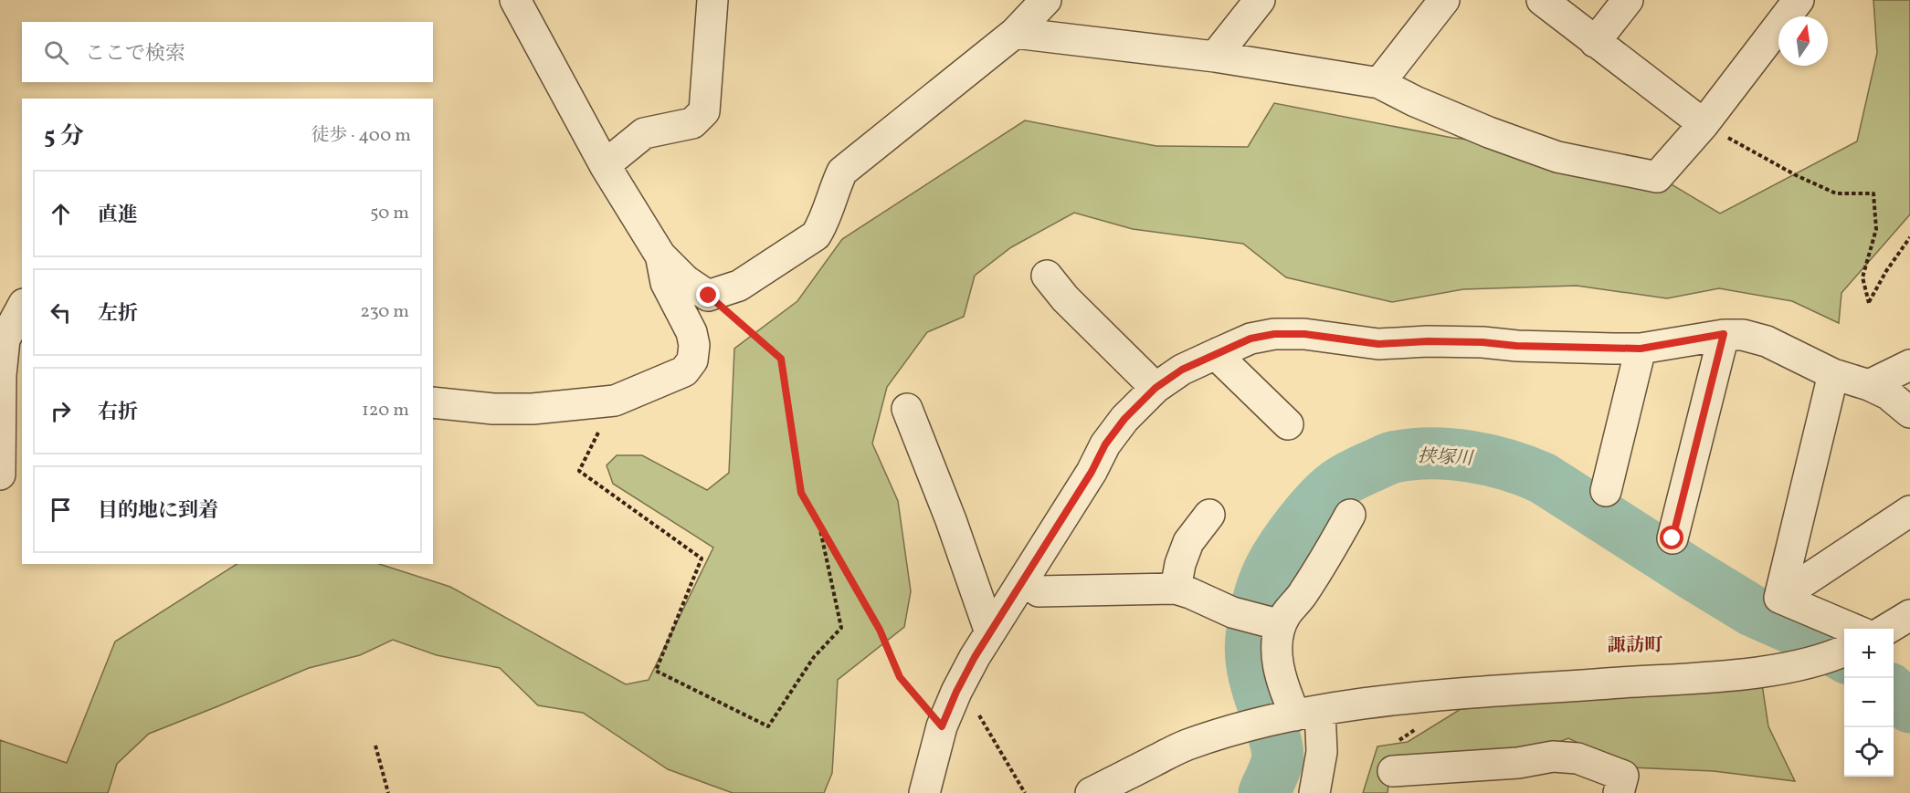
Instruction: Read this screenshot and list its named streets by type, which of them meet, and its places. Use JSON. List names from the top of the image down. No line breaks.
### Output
{"districts":["諏訪町"],"water":["挟塚川"],"north":"top","page":{"search":"ここで検索","heading":["5 分","徒歩 · 400 m"],"list":[["直進","50 m"],["左折","230 m"],["右折","120 m"],"目的地に到着"],"map_buttons":["+","−"]}}
